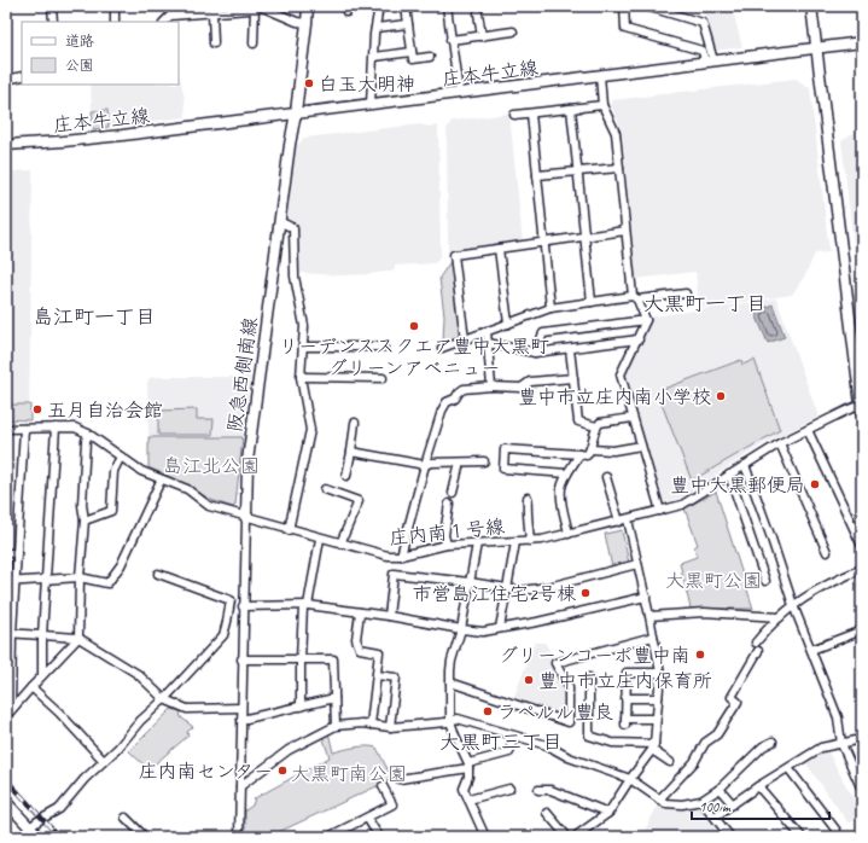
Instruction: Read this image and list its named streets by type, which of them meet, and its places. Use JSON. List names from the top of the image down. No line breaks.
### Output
{"streets":{"street":["庄本牛立線","阪急西側南線","庄内南１号線"]},"crossings":[["庄本牛立線","阪急西側南線"],["阪急西側南線","庄内南１号線"]],"districts":["大黒町一丁目","島江町一丁目","大黒町三丁目"],"parks":["島江北公園","大黒町公園","大黒町南公園"],"places":["白玉大明神","リーデンススクエア豊中大黒町 グリーンアベニュー","豊中市立庄内南小学校","五月自治会館","豊中大黒郵便局","市営島江住宅2号棟","グリーンコーポ豊中南","豊中市立庄内保育所","ラペルル豊良","庄内南センター"],"legend":["道路","公園"],"scale_bar":"100 m"}
